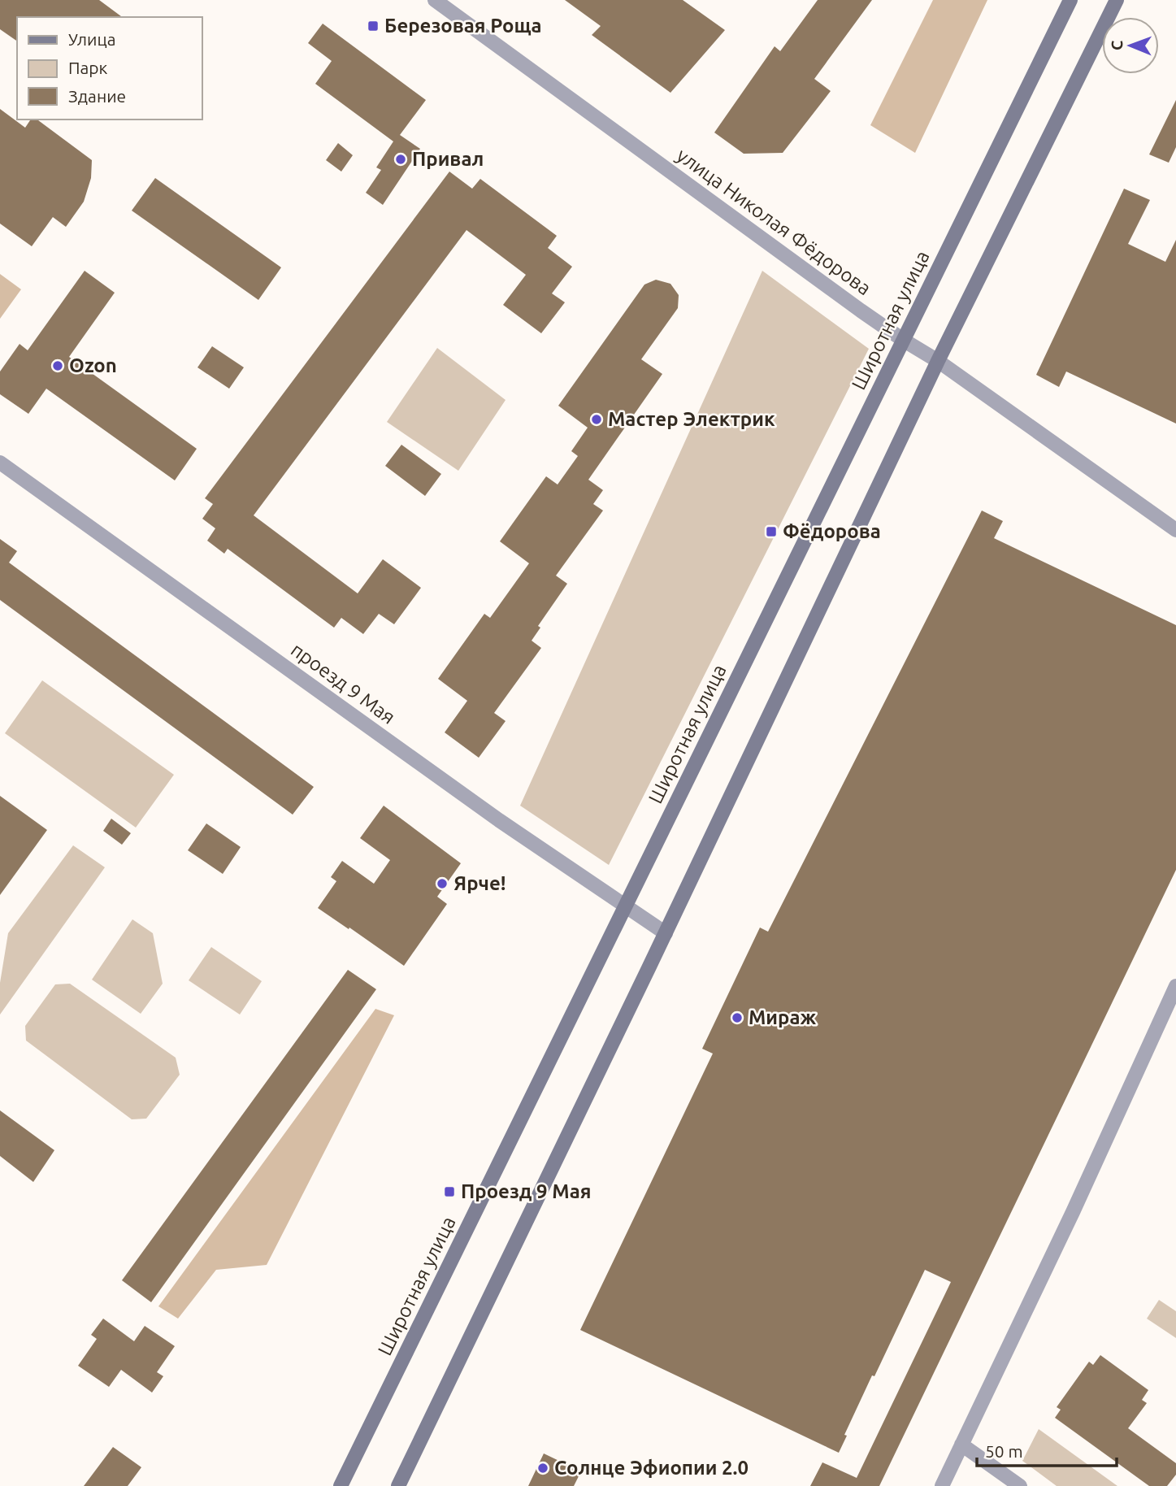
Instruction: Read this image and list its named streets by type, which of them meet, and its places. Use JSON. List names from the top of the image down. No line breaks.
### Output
{"streets":{"main road":["Широтная улица"],"street":["улица Николая Фёдорова","проезд 9 Мая"]},"crossings":[["улица Николая Фёдорова","Широтная улица"],["Широтная улица","проезд 9 Мая"]],"places":{"transit":["Березовая Роща","Фёдорова","Проезд 9 Мая"],"other":["Привал","Ozon","Мастер Электрик","Ярче!","Мираж","Солнце Эфиопии 2.0"]},"legend":["Улица","Парк","Здание"],"scale_bar":"50 m","north":"left"}
